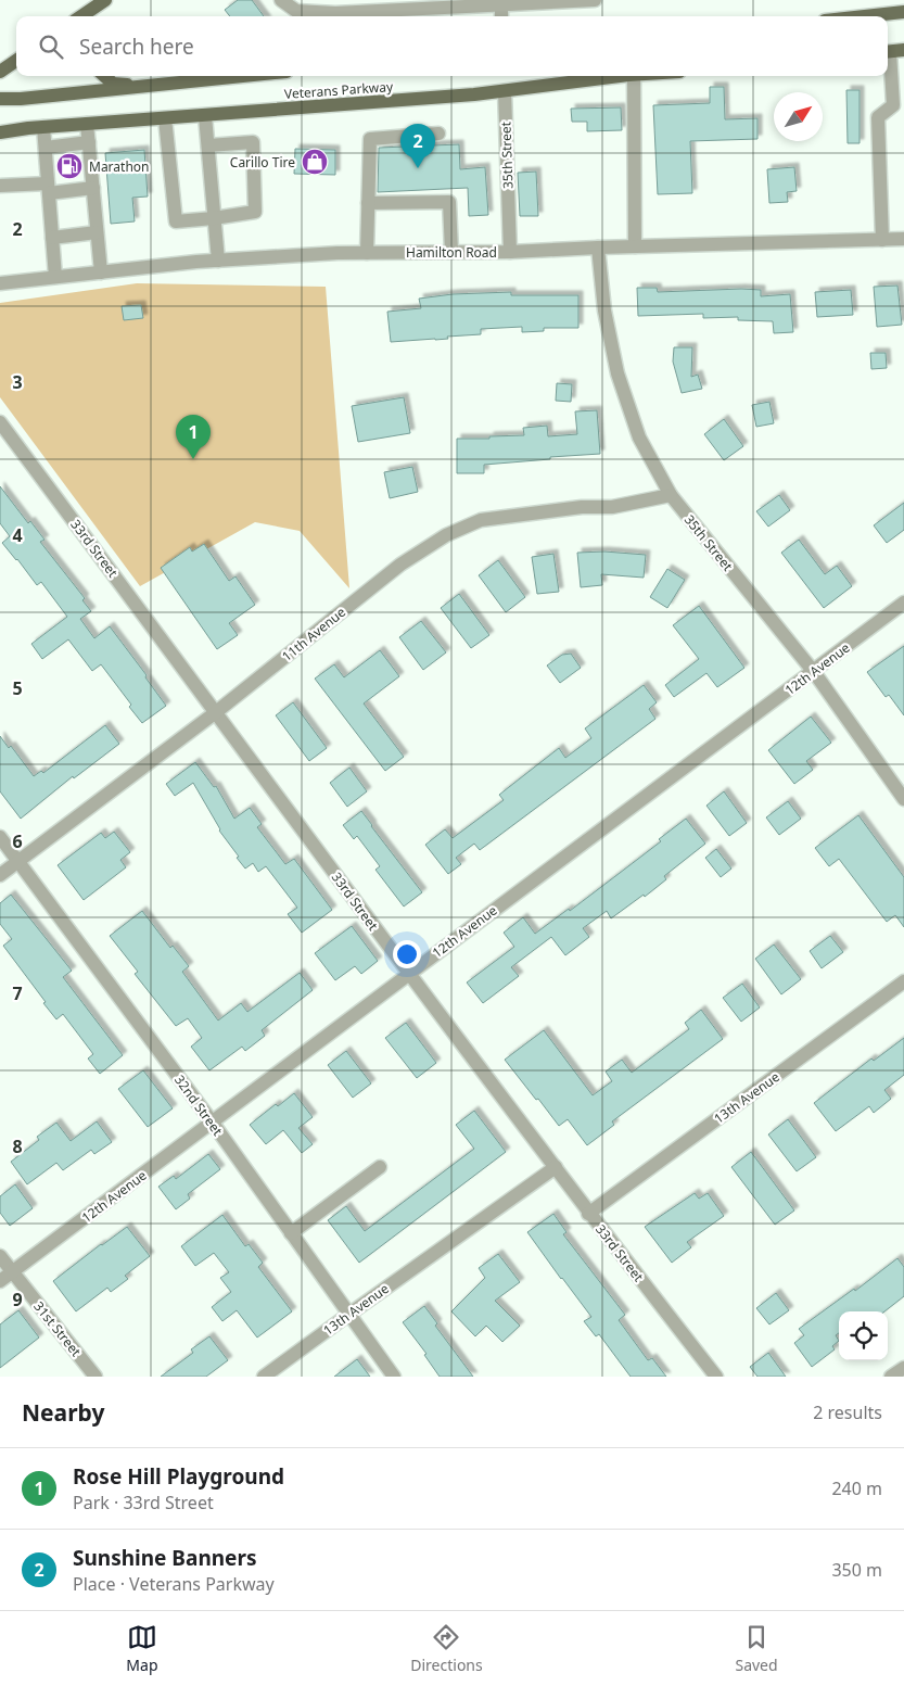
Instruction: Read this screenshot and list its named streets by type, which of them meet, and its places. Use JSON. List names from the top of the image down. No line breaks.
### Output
{"streets":{"main road":["Veterans Parkway"],"street":["35th Street","Hamilton Road","33rd Street","11th Avenue","12th Avenue","13th Avenue","32nd Street","31st Street"]},"crossings":[["Veterans Parkway","35th Street"],["35th Street","Hamilton Road"],["35th Street","11th Avenue"],["35th Street","12th Avenue"],["33rd Street","11th Avenue"],["33rd Street","12th Avenue"],["33rd Street","13th Avenue"],["11th Avenue","32nd Street"],["12th Avenue","32nd Street"],["12th Avenue","31st Street"],["13th Avenue","32nd Street"]],"places":{"shop":["Carillo Tire"],"fuel station":["Marathon"]},"north":"top right","page":{"search":"Search here","pins":["2","1"],"heading":["Nearby","2 results"],"list":[{"mark":"1","name":"Rose Hill Playground","note":"Park · 33rd Street","value":"240 m"},{"mark":"2","name":"Sunshine Banners","note":"Place · Veterans Parkway","value":"350 m"}],"nav":["Map","Directions","Saved"]},"grid":{"rows":["2","3","4","5","6","7","8","9"]}}
